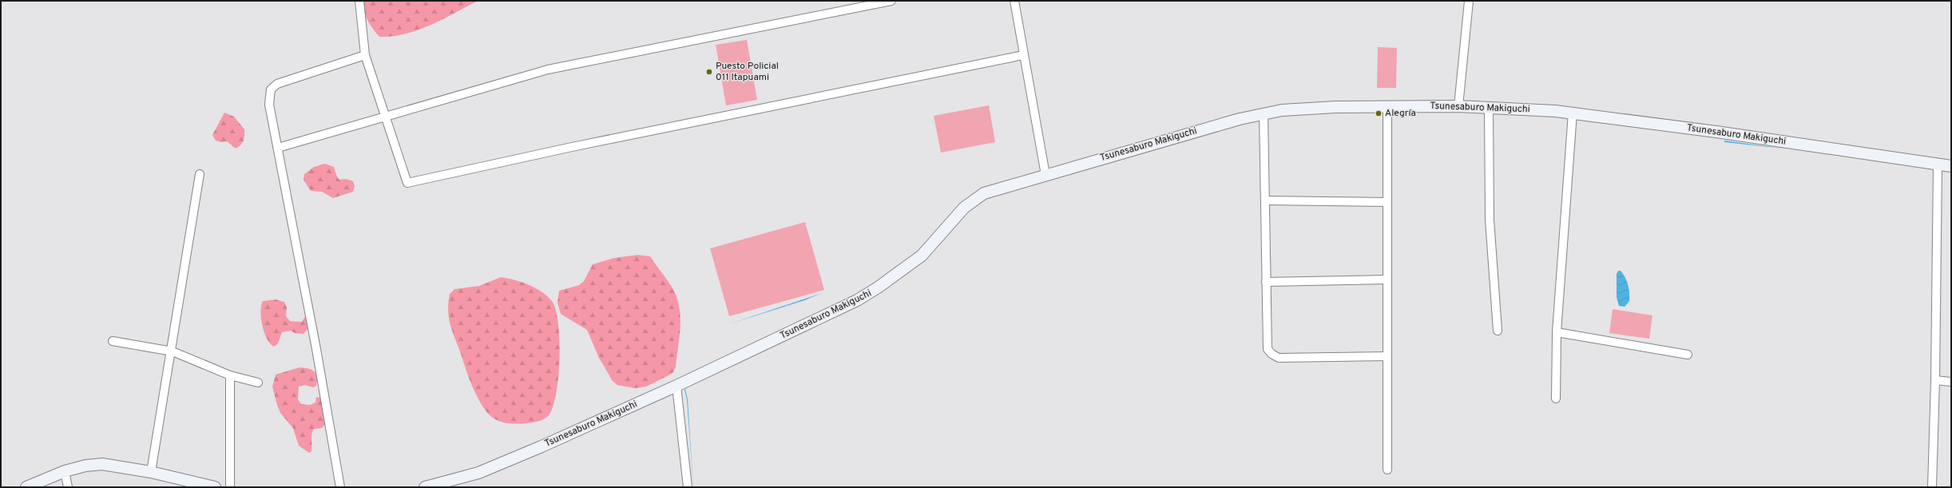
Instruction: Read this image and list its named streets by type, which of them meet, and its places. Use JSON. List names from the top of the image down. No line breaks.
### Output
{"streets":{"street":["Tsunesaburo Makiguchi"]},"places":["Puesto Policial 011 Itapuami","Alegría"]}
